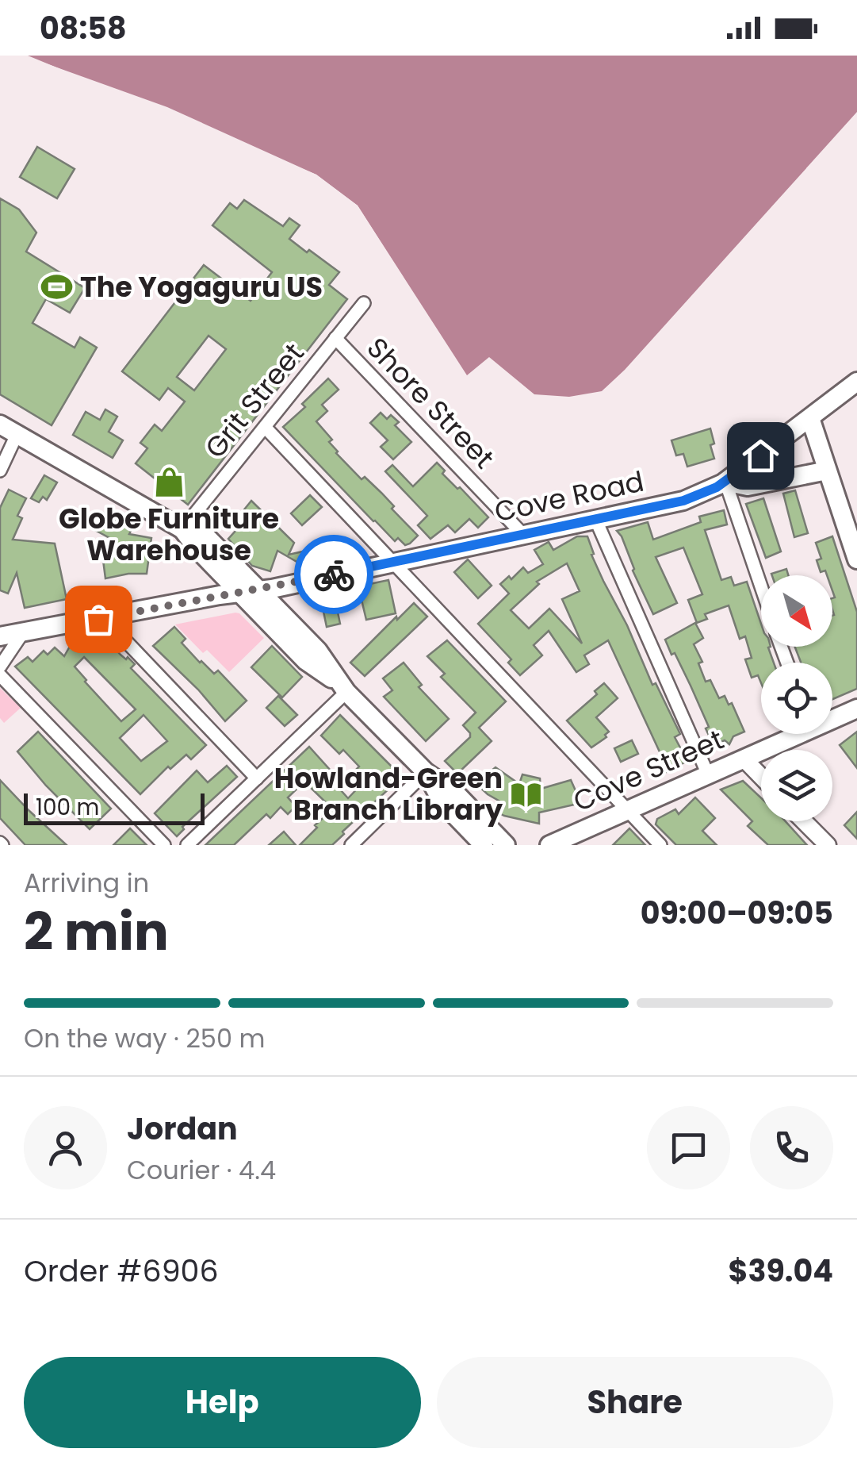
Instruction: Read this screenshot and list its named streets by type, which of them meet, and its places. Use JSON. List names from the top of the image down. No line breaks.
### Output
{"streets":{"main road":["Cove Road","Cove Street"],"street":["Grit Street","Shore Street"]},"crossings":[["Grit Street","Shore Street"],["Shore Street","Cove Road"]],"places":{"sports":["The Yogaguru US"],"shop":["Globe Furniture Warehouse"],"library":["Howland-Green Branch Library"]},"scale_bar":"100 m","north":"bottom right","page":{"status":"08:58","scale":"100 m","heading":["2 min","Arriving in","09:00–09:05"],"panel":["Jordan","Courier · 4.4","Order #6906","$39.04"],"bar":"On the way · 250 m","buttons":["Help","Share"]}}
